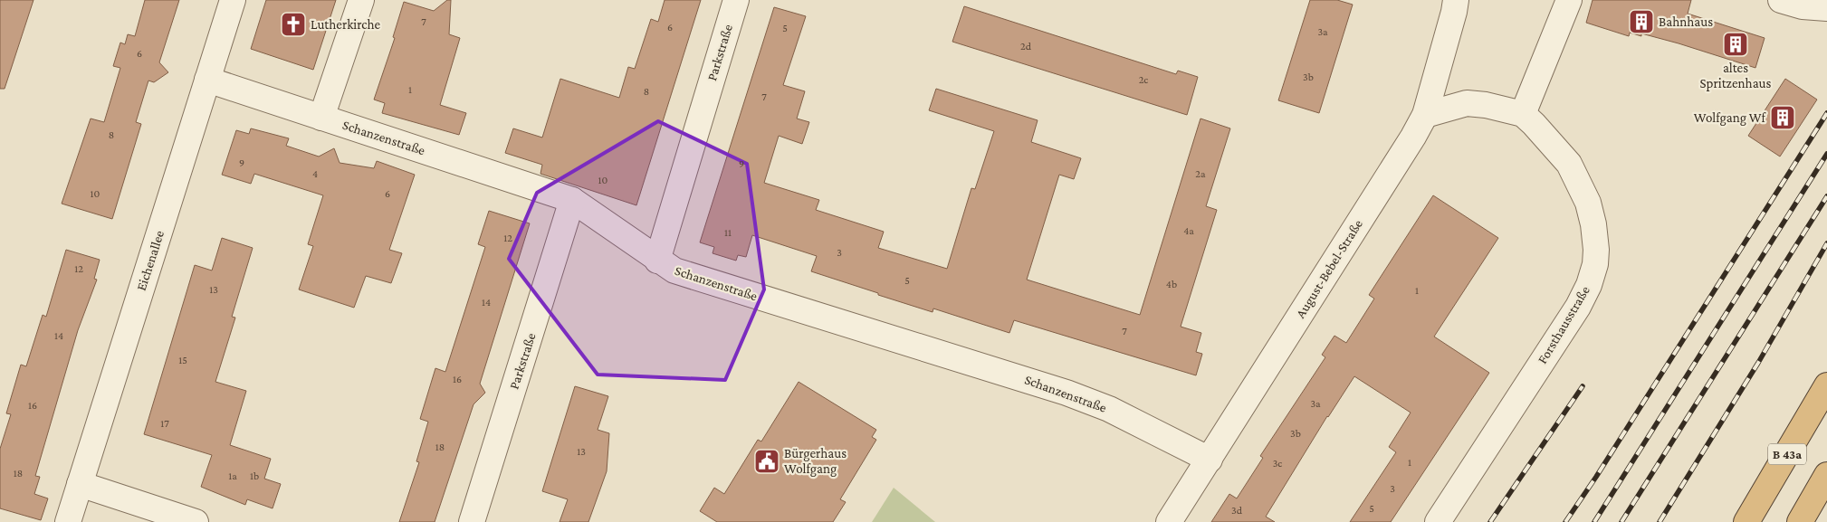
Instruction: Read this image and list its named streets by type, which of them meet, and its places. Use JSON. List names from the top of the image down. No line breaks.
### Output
{"streets":{"highway":["B 43a"],"street":["Parkstraße","Schanzenstraße","Eichenallee","August-Bebel-Straße","Forsthausstraße"]},"crossings":[["Parkstraße","Schanzenstraße"],["Schanzenstraße","Eichenallee"],["Schanzenstraße","August-Bebel-Straße"]],"places":{"building":["Bahnhaus","altes Spritzenhaus","Wolfgang Wf"],"church":["Lutherkirche"],"public building":["Bürgerhaus Wolfgang"]},"house_numbers":["7","6","5","3a","2d","6","3b","2c","1","8","7","8","9","9","4","2a","10","10","6","4a","11","12","3","12","5","4b","13","1","14","7","14","15","16","3a","16","17","3b","18","13","1","3c","18","1a","1b","3","5","3d"]}
